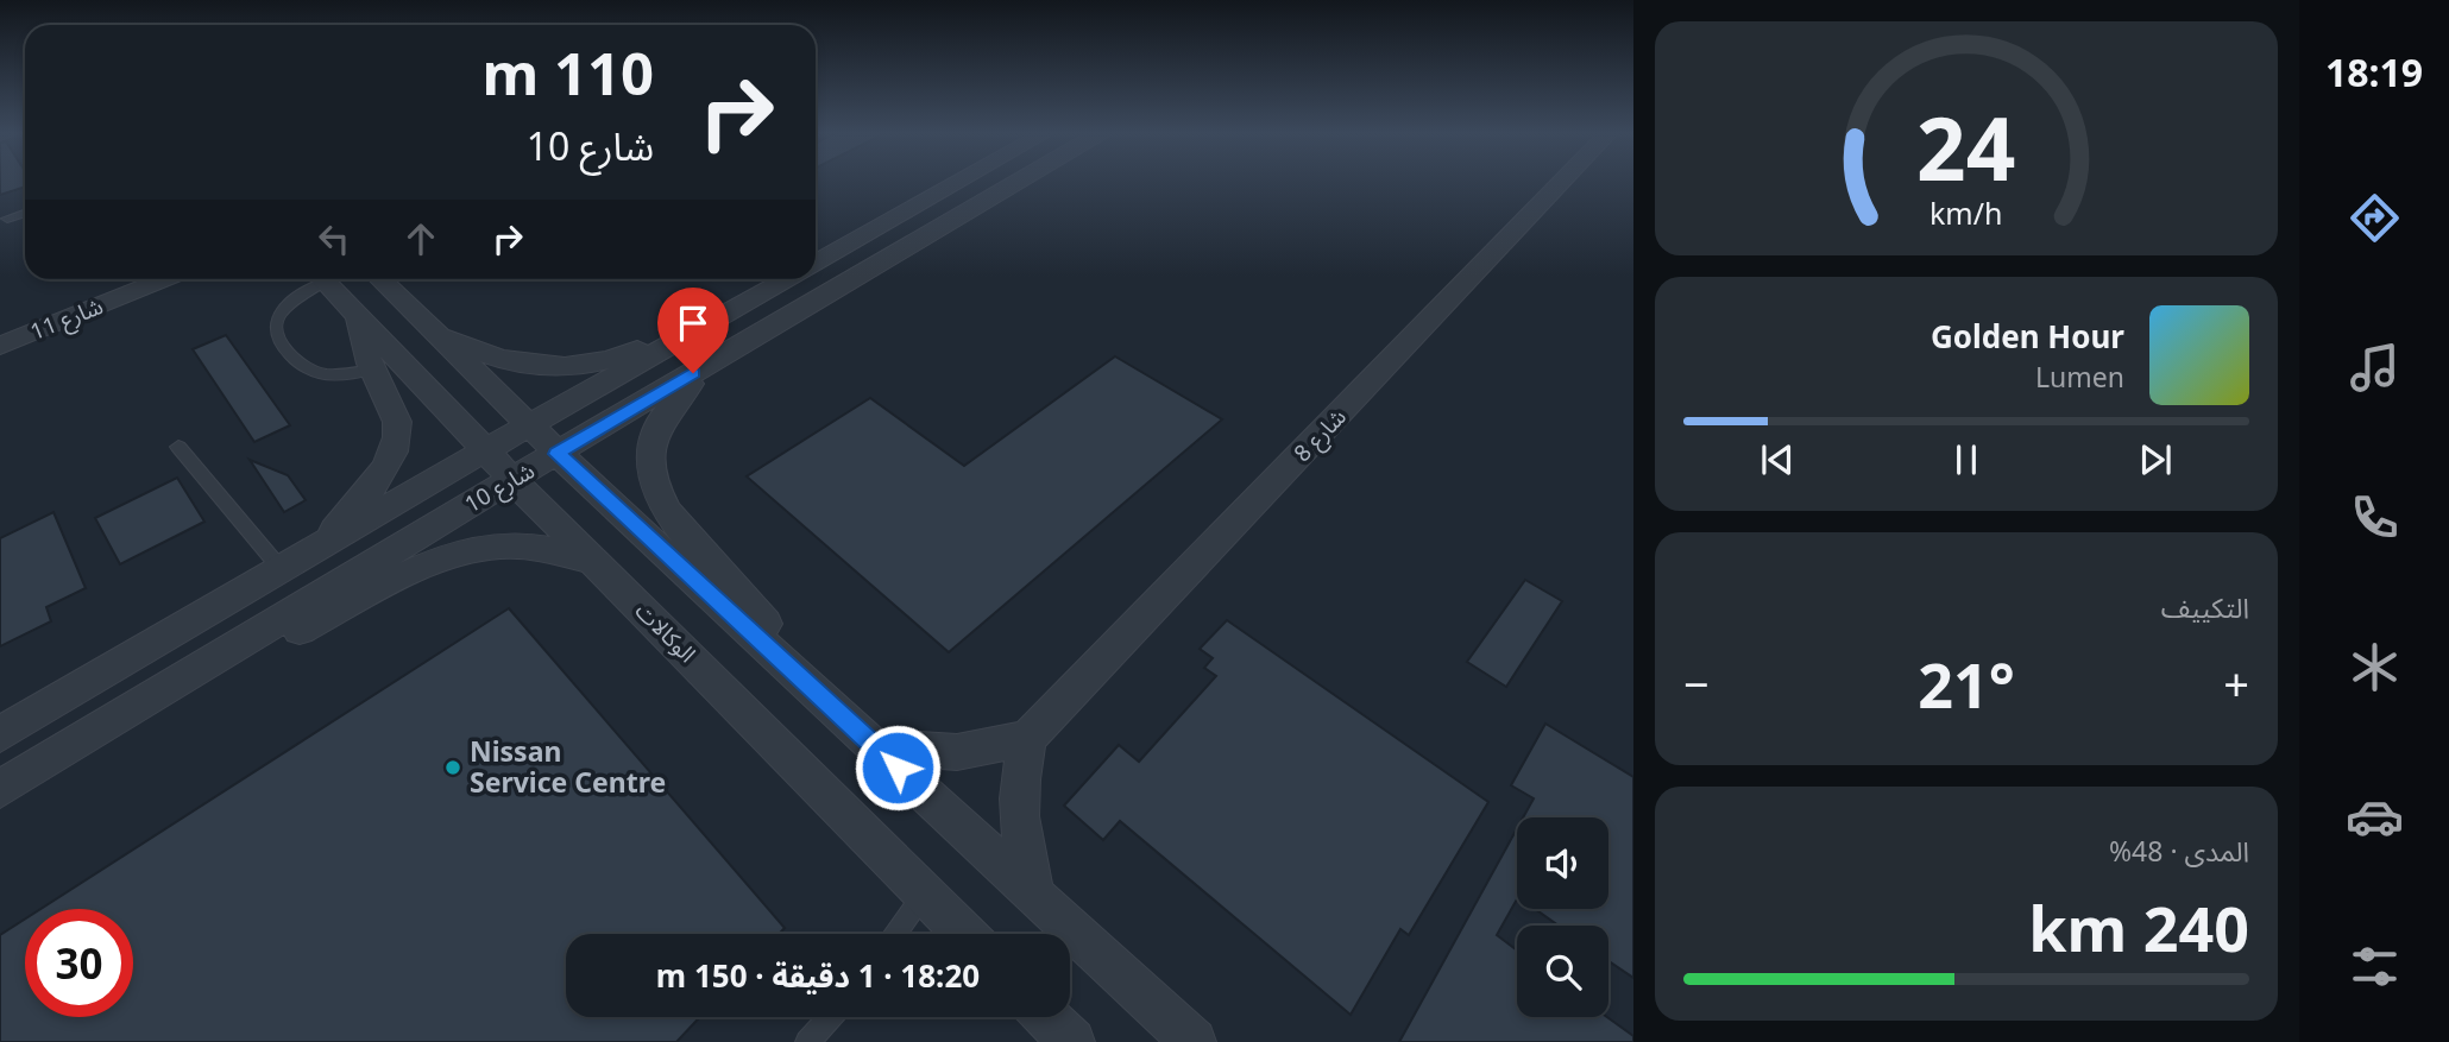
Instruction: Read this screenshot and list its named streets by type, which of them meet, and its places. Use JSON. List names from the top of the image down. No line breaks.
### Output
{"streets":{"street":["شارع 11","شارع 8","شارع 10","الوكالات"]},"crossings":[["شارع 10","الوكالات"]],"places":["Nissan Service Centre"],"page":{"tabs":"18:19","turn":["110 m","شارع 10"],"song":["Golden Hour","Lumen"],"tile":["التكييف",["المدى · 48%","240 km"]],"heat":["−","21°","+"],"limit":"30","trip":"18:20 · 1 دقيقة · 150 m","gauge":["24","km/h"]}}
